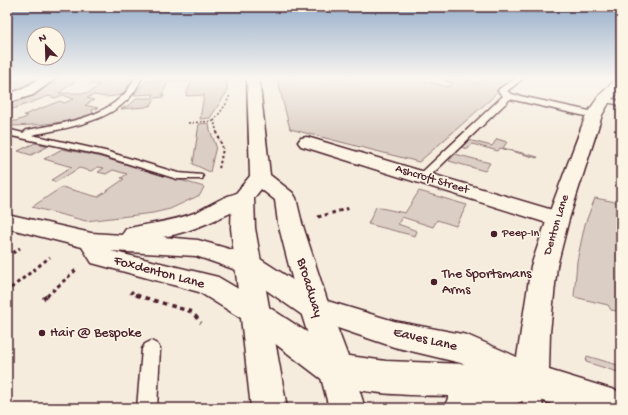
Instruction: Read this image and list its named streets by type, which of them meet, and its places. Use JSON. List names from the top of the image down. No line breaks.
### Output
{"streets":{"main road":["Ashcroft Street","Denton Lane","Foxdenton Lane","Broadway","Eaves Lane"]},"crossings":[["Ashcroft Street","Denton Lane"],["Denton Lane","Eaves Lane"],["Foxdenton Lane","Broadway"],["Foxdenton Lane","Eaves Lane"],["Broadway","Eaves Lane"]],"places":["Peep-In","The Sportsmans Arms","Hair @ Bespoke"],"north":"top left"}
